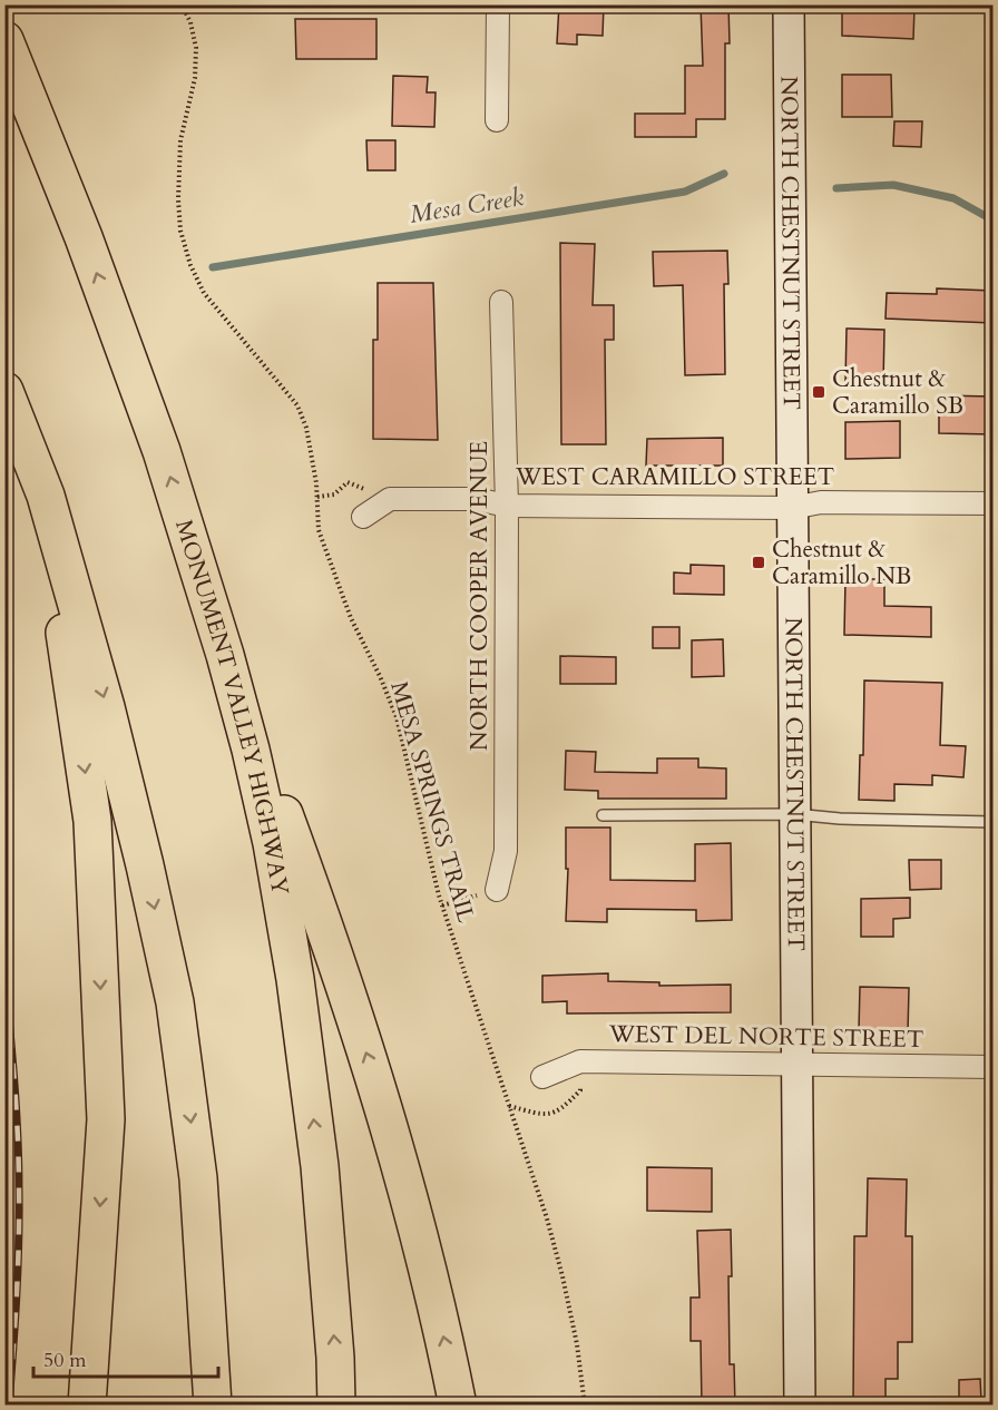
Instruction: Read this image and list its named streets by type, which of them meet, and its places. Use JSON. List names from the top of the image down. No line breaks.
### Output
{"streets":{"highway":["MONUMENT VALLEY HIGHWAY"],"main road":["NORTH CHESTNUT STREET"],"street":["WEST CARAMILLO STREET","NORTH COOPER AVENUE","WEST DEL NORTE STREET"],"path":["MESA SPRINGS TRAIL"]},"crossings":[["NORTH CHESTNUT STREET","WEST CARAMILLO STREET"],["NORTH CHESTNUT STREET","WEST DEL NORTE STREET"],["WEST CARAMILLO STREET","NORTH COOPER AVENUE"]],"water":["Mesa Creek"],"places":{"transit":["Chestnut & Caramillo SB","Chestnut & Caramillo NB"]},"scale_bar":"50 m"}
